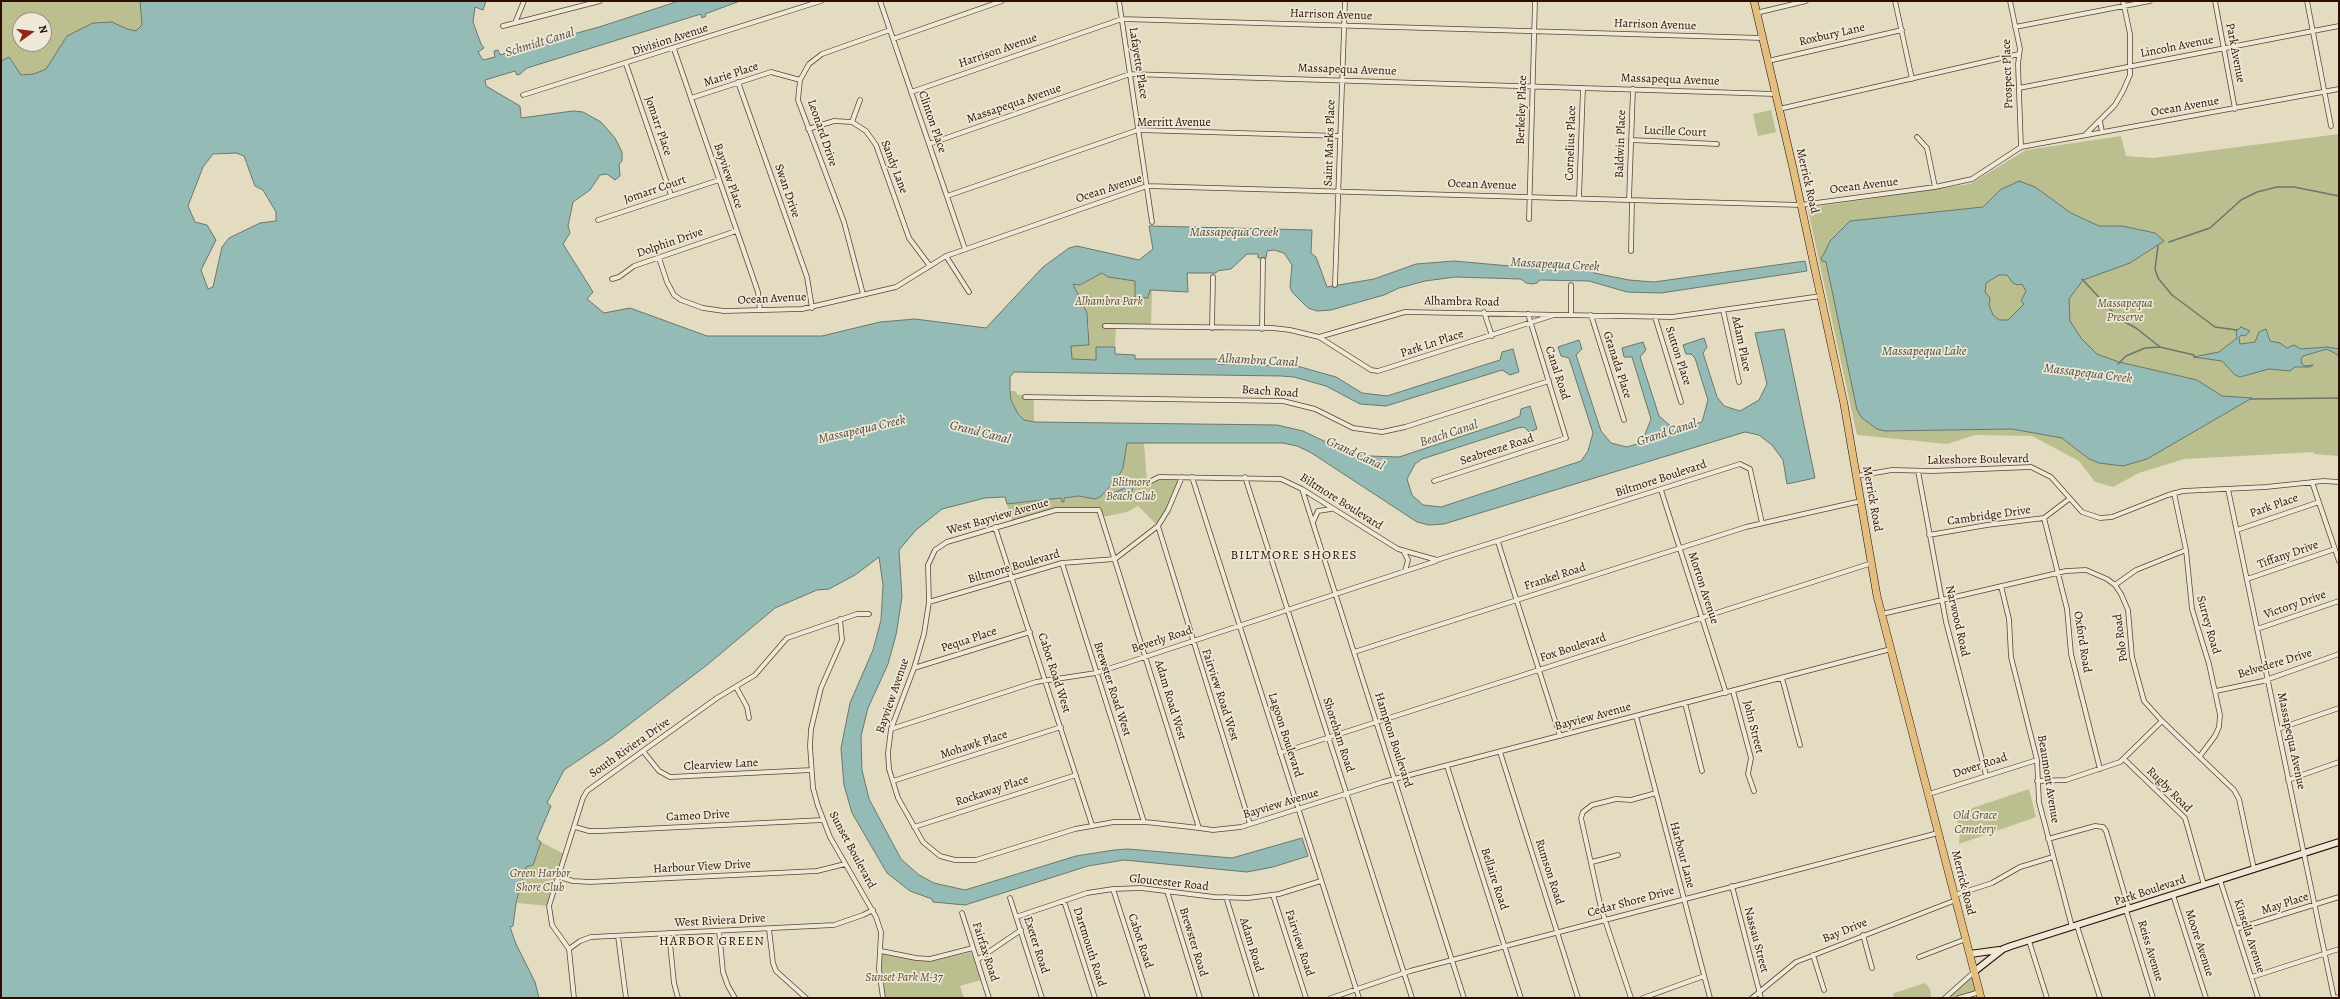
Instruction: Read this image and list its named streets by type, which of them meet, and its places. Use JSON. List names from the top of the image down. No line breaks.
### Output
{"streets":{"main road":["Merrick Road","Park Boulevard"],"street":["Harrison Avenue","Roxbury Lane","Division Avenue","Lincoln Avenue","Park Avenue","Lafayette Place","Massapequa Avenue","Prospect Place","Marie Place","Ocean Avenue","Berkeley Place","Clinton Place","Merritt Avenue","Jomarr Place","Lucille Court","Leonard Drive","Saint Marks Place","Cornelius Place","Baldwin Place","Sandy Lane","Bayview Place","Jomarr Court","Swan Drive","Dolphin Drive","Alhambra Road","Park Ln Place","Adam Place","Sutton Place","Granada Place","Canal Road","Beach Road","Seabreeze Road","Lakeshore Boulevard","Biltmore Boulevard","Park Place","Cambridge Drive","West Bayview Avenue","Tiffany Drive","Frankel Road","Morton Avenue","Victory Drive","Narwood Road","Surrey Road","Polo Road","Pequa Place","Beverly Road","Oxford Road","Fox Boulevard","Belvedere Drive","Cabot Road West","Brewster Road West","Fairview Road West","Bayview Avenue","Adam Road West","John Street","Lagoon Boulevard","Shoreham Road","Hampton Boulevard","Mohawk Place","South Riviera Drive","Clearview Lane","Dover Road","Beaumont Avenue","Rugby Road","Rockaway Place","Cameo Drive","Sunset Boulevard","Harbour Lane","Harbour View Drive","Rumson Road","Bellaire Road","Gloucester Road","Cedar Shore Drive","May Place","West Riviera Drive","Bay Drive","Kinsella Avenue","Nassau Street","Cabot Road","Brewster Road","Fairview Road","Moore Avenue","Exeter Road","Adam Road","Dartmouth Road","Reiss Avenue","Fairfax Road"]},"crossings":[["Harrison Avenue","Lafayette Place"],["Harrison Avenue","Berkeley Place"],["Harrison Avenue","Clinton Place"],["Harrison Avenue","Saint Marks Place"],["Harrison Avenue","Merrick Road"],["Roxbury Lane","Merrick Road"],["Division Avenue","Jomarr Place"],["Division Avenue","Bayview Place"],["Lincoln Avenue","Park Avenue"],["Lincoln Avenue","Prospect Place"],["Park Avenue","Ocean Avenue"],["Lafayette Place","Massapequa Avenue"],["Lafayette Place","Ocean Avenue"],["Lafayette Place","Merritt Avenue"],["Massapequa Avenue","Berkeley Place"],["Massapequa Avenue","Clinton Place"],["Massapequa Avenue","Saint Marks Place"],["Massapequa Avenue","Cornelius Place"],["Massapequa Avenue","Baldwin Place"],["Massapequa Avenue","Merrick Road"],["Massapequa Avenue","Lakeshore Boulevard"],["Massapequa Avenue","Park Place"],["Massapequa Avenue","Tiffany Drive"],["Massapequa Avenue","Victory Drive"],["Massapequa Avenue","Belvedere Drive"],["Massapequa Avenue","Park Boulevard"],["Massapequa Avenue","May Place"],["Prospect Place","Ocean Avenue"],["Marie Place","Leonard Drive"],["Marie Place","Bayview Place"],["Marie Place","Swan Drive"],["Ocean Avenue","Berkeley Place"],["Ocean Avenue","Clinton Place"],["Ocean Avenue","Leonard Drive"],["Ocean Avenue","Saint Marks Place"],["Ocean Avenue","Cornelius Place"],["Ocean Avenue","Baldwin Place"],["Ocean Avenue","Sandy Lane"],["Ocean Avenue","Bayview Place"],["Ocean Avenue","Merrick Road"],["Ocean Avenue","Swan Drive"],["Ocean Avenue","Dolphin Drive"],["Clinton Place","Merritt Avenue"],["Clinton Place","Leonard Drive"],["Merritt Avenue","Saint Marks Place"],["Jomarr Place","Jomarr Court"],["Lucille Court","Baldwin Place"],["Bayview Place","Jomarr Court"],["Bayview Place","Dolphin Drive"],["Merrick Road","Alhambra Road"],["Merrick Road","Lakeshore Boulevard"],["Merrick Road","Fox Boulevard"],["Merrick Road","Bayview Avenue"],["Merrick Road","Dover Road"],["Merrick Road","Park Boulevard"],["Merrick Road","Cedar Shore Drive"],["Merrick Road","Bay Drive"],["Alhambra Road","Park Ln Place"],["Alhambra Road","Adam Place"],["Alhambra Road","Sutton Place"],["Alhambra Road","Granada Place"],["Alhambra Road","Canal Road"],["Park Ln Place","Canal Road"],["Canal Road","Beach Road"],["Canal Road","Seabreeze Road"],["Lakeshore Boulevard","Cambridge Drive"],["Lakeshore Boulevard","Narwood Road"],["Lakeshore Boulevard","Surrey Road"],["Biltmore Boulevard","West Bayview Avenue"],["Biltmore Boulevard","Frankel Road"],["Biltmore Boulevard","Morton Avenue"],["Biltmore Boulevard","Beverly Road"],["Biltmore Boulevard","Cabot Road West"],["Biltmore Boulevard","Brewster Road West"],["Biltmore Boulevard","Bayview Avenue"],["Biltmore Boulevard","Adam Road West"],["Biltmore Boulevard","Lagoon Boulevard"],["Biltmore Boulevard","Shoreham Road"],["Biltmore Boulevard","Hampton Boulevard"],["Cambridge Drive","Narwood Road"],["Cambridge Drive","Oxford Road"],["West Bayview Avenue","Cabot Road West"],["West Bayview Avenue","Bayview Avenue"],["West Bayview Avenue","Adam Road West"],["Frankel Road","Morton Avenue"],["Frankel Road","Hampton Boulevard"],["Morton Avenue","Fox Boulevard"],["Morton Avenue","Bayview Avenue"],["Narwood Road","Dover Road"],["Surrey Road","Polo Road"],["Surrey Road","Belvedere Drive"],["Polo Road","Park Boulevard"],["Pequa Place","Cabot Road West"],["Pequa Place","Bayview Avenue"],["Beverly Road","Cabot Road West"],["Beverly Road","Brewster Road West"],["Beverly Road","Fairview Road West"],["Beverly Road","Bayview Avenue"],["Beverly Road","Adam Road West"],["Beverly Road","Lagoon Boulevard"],["Beverly Road","Shoreham Road"],["Beverly Road","Hampton Boulevard"],["Fox Boulevard","Lagoon Boulevard"],["Fox Boulevard","Shoreham Road"],["Fox Boulevard","Hampton Boulevard"],["Cabot Road West","Bayview Avenue"],["Cabot Road West","Mohawk Place"],["Cabot Road West","Rockaway Place"],["Brewster Road West","Bayview Avenue"],["Fairview Road West","Bayview Avenue"],["Bayview Avenue","Adam Road West"],["Bayview Avenue","John Street"],["Bayview Avenue","Lagoon Boulevard"],["Bayview Avenue","Shoreham Road"],["Bayview Avenue","Hampton Boulevard"],["Bayview Avenue","Mohawk Place"],["Bayview Avenue","Rockaway Place"],["Bayview Avenue","Harbour Lane"],["Bayview Avenue","Rumson Road"],["Bayview Avenue","Bellaire Road"],["Lagoon Boulevard","Gloucester Road"],["Lagoon Boulevard","Cedar Shore Drive"],["Shoreham Road","Cedar Shore Drive"],["Hampton Boulevard","Cedar Shore Drive"],["South Riviera Drive","Clearview Lane"],["South Riviera Drive","Cameo Drive"],["South Riviera Drive","Sunset Boulevard"],["South Riviera Drive","Harbour View Drive"],["South Riviera Drive","West Riviera Drive"],["Clearview Lane","Sunset Boulevard"],["Dover Road","Beaumont Avenue"],["Beaumont Avenue","Park Boulevard"],["Beaumont Avenue","Bay Drive"],["Beaumont Avenue","Reiss Avenue"],["Rugby Road","Park Boulevard"],["Cameo Drive","Sunset Boulevard"],["Sunset Boulevard","Harbour View Drive"],["Sunset Boulevard","West Riviera Drive"],["Harbour Lane","Cedar Shore Drive"],["Rumson Road","Cedar Shore Drive"],["Bellaire Road","Cedar Shore Drive"],["Gloucester Road","Cabot Road"],["Gloucester Road","Brewster Road"],["Gloucester Road","Fairview Road"],["Gloucester Road","Exeter Road"],["Gloucester Road","Adam Road"],["Gloucester Road","Dartmouth Road"],["Park Boulevard","Kinsella Avenue"],["Park Boulevard","Moore Avenue"],["Park Boulevard","Reiss Avenue"],["Cedar Shore Drive","Nassau Street"],["May Place","Kinsella Avenue"],["Bay Drive","Nassau Street"]],"districts":["BILTMORE SHORES","HARBOR GREEN"],"water":["Schmidt Canal","Massapequa Creek","Massapequa Lake","Alhambra Canal","Grand Canal","Beach Canal"],"parks":["Alhambra Park","Massapequa Preserve","Blitmore Beach Club","Old Grace Cemetery","Green Harbor Shore Club","Sunset Park M-37"],"north":"right"}
